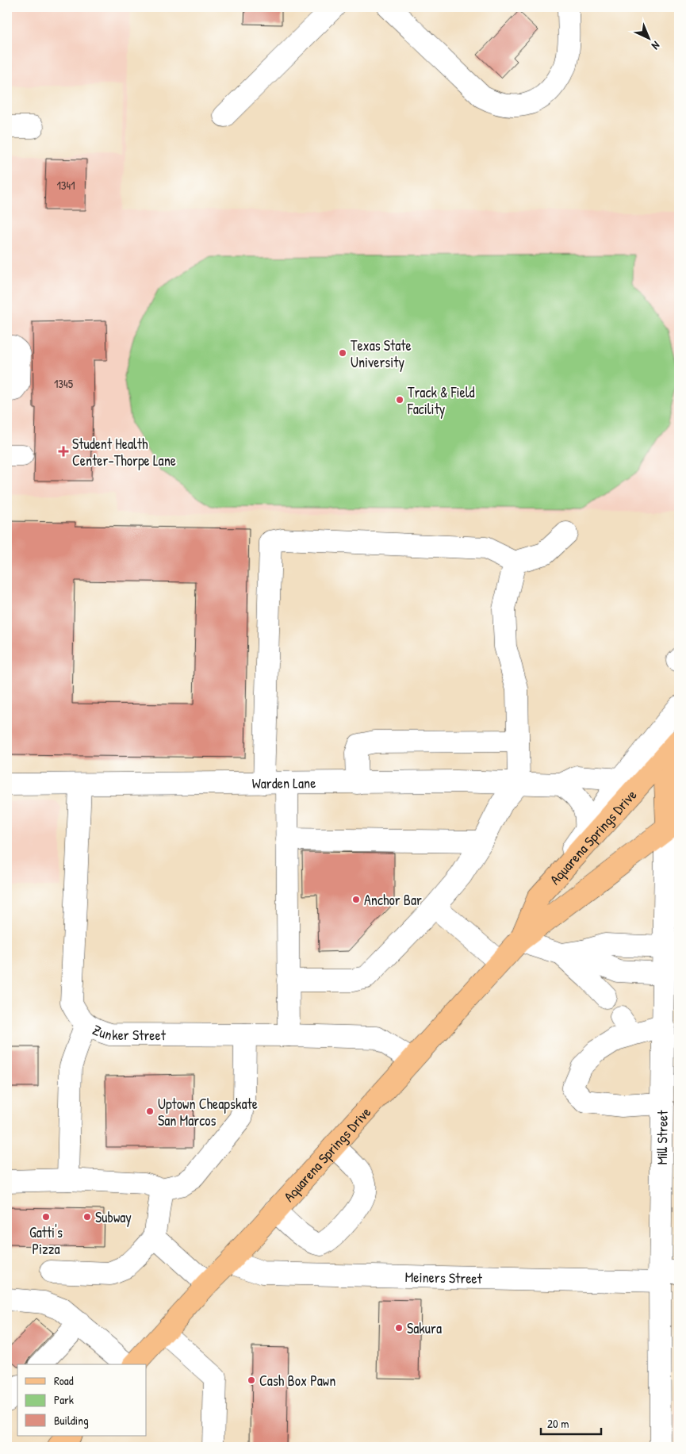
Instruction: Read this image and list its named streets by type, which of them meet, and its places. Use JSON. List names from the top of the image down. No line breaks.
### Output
{"streets":{"main road":["Aquarena Springs Drive"],"street":["Warden Lane","Zunker Street","Mill Street","Meiners Street"]},"crossings":[["Warden Lane","Zunker Street"],["Aquarena Springs Drive","Zunker Street"],["Aquarena Springs Drive","Mill Street"],["Aquarena Springs Drive","Meiners Street"],["Mill Street","Meiners Street"]],"places":{"other":["Texas State University","Track & Field Facility","Anchor Bar","Uptown Cheapskate San Marcos","Gatti's Pizza","Subway","Sakura","Cash Box Pawn"],"health":["Student Health Center-Thorpe Lane"]},"house_numbers":["1341","1345"],"legend":["Road","Park","Building"],"scale_bar":"20 m","north":"bottom right"}
